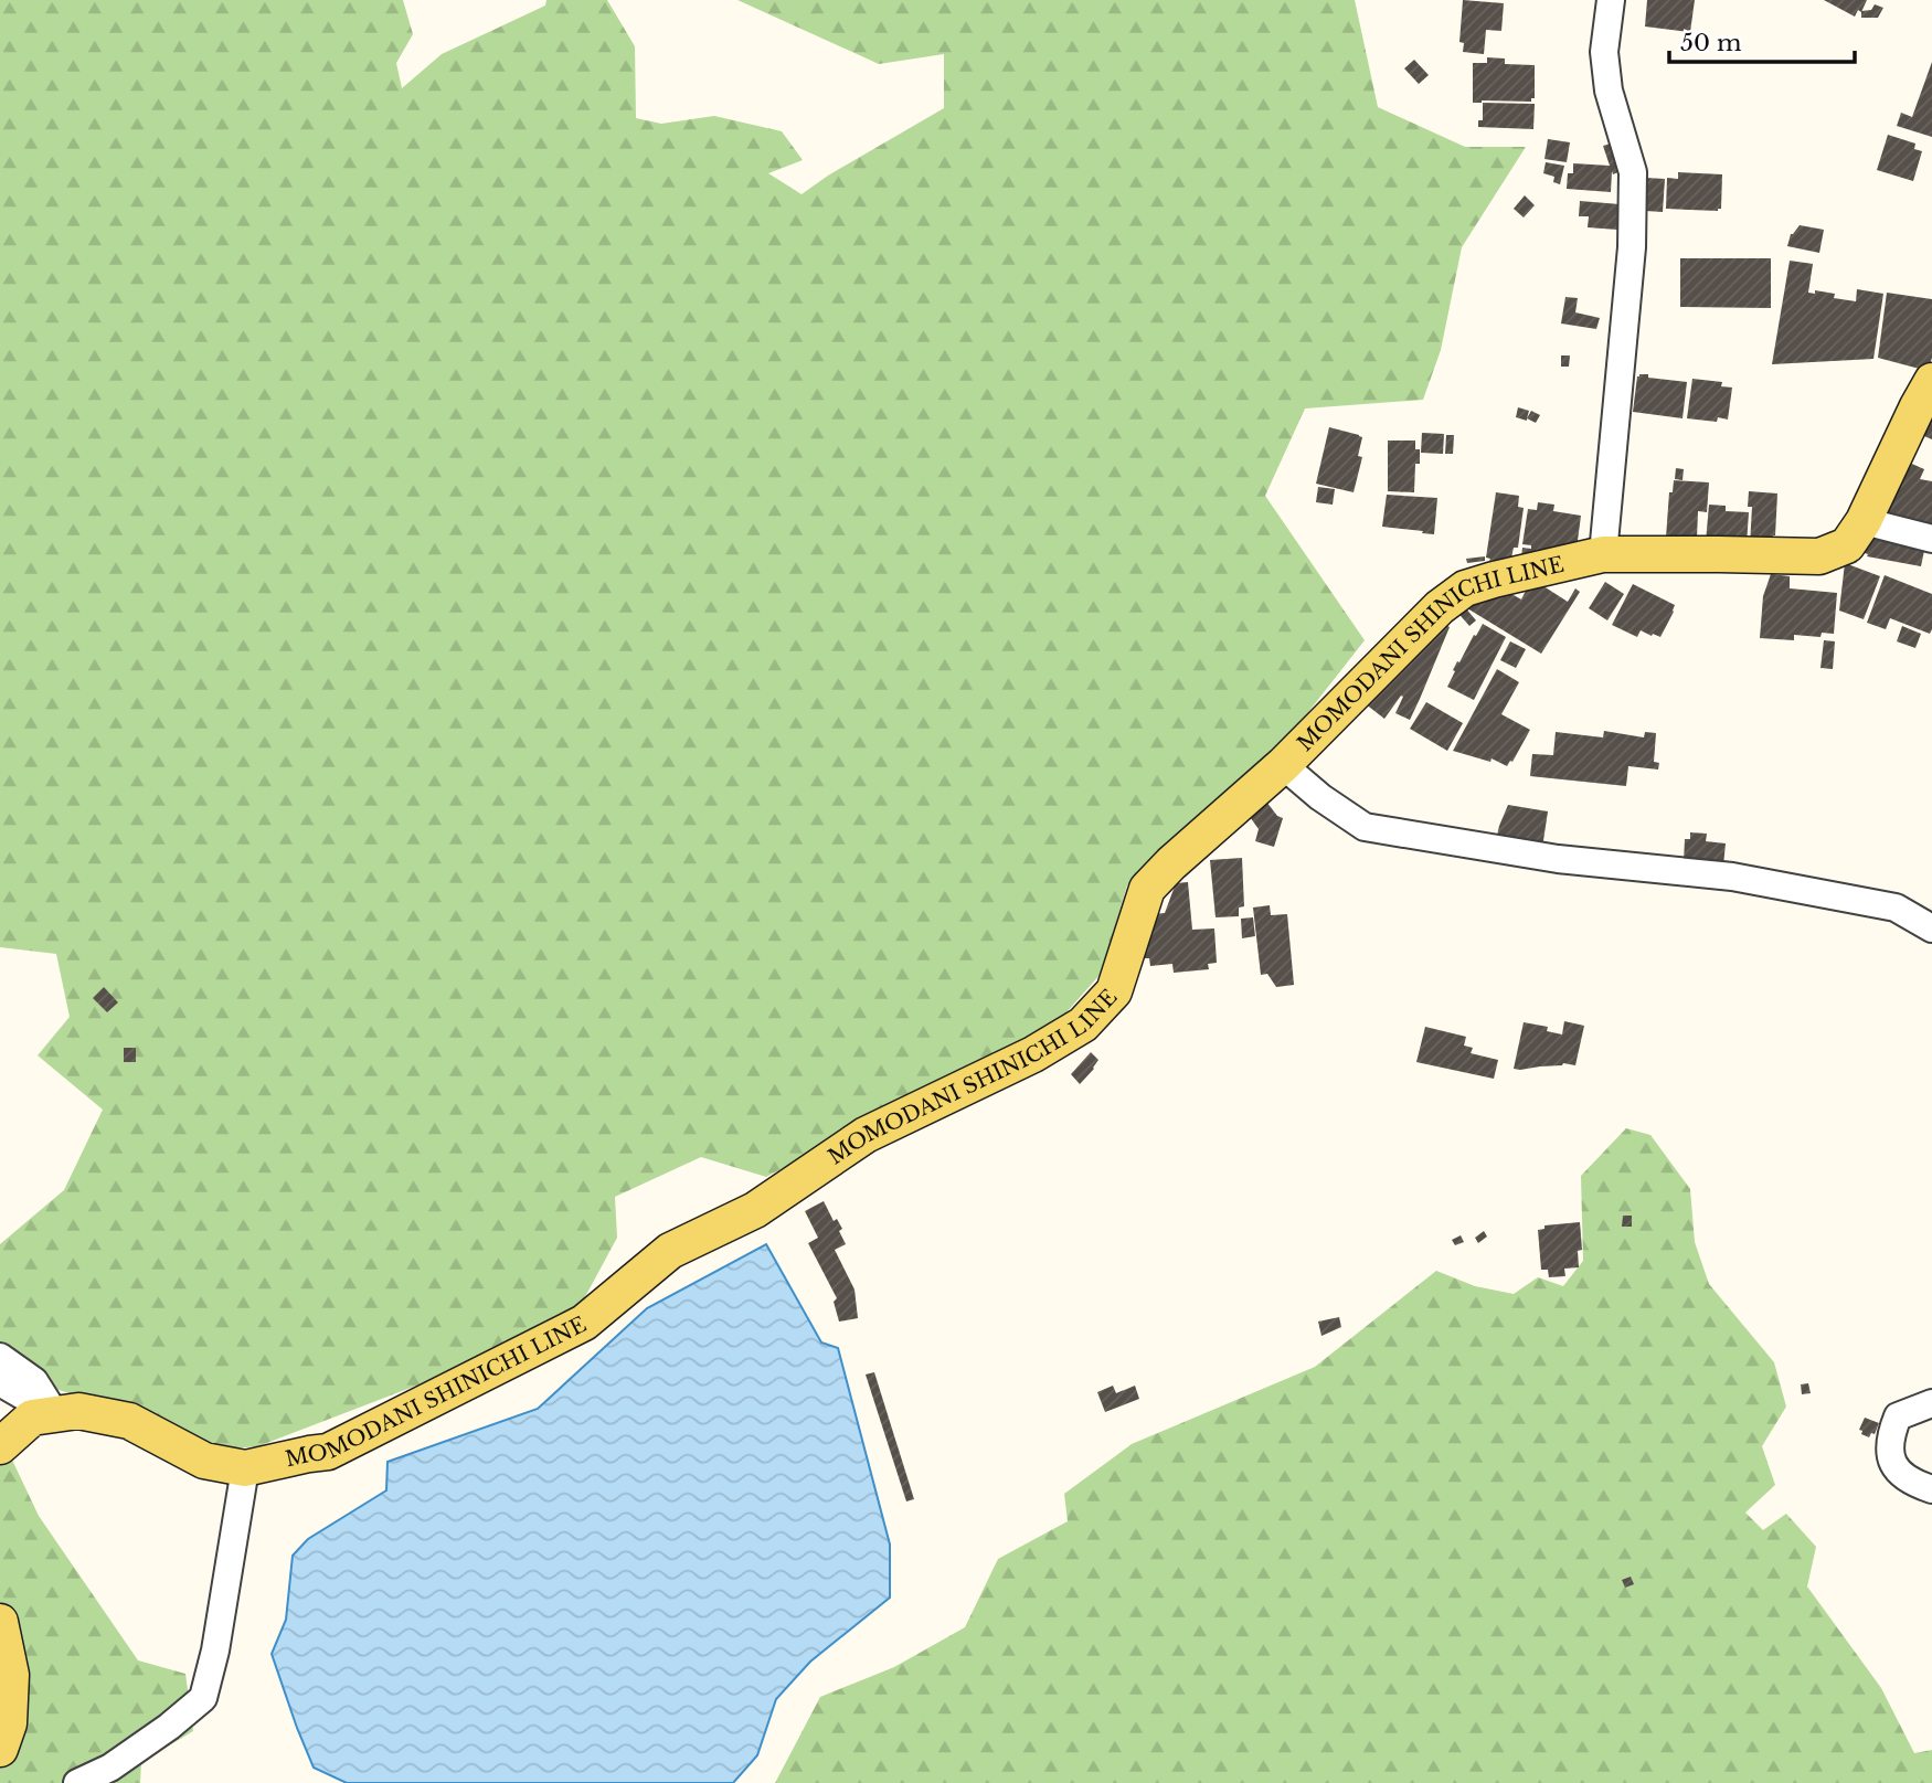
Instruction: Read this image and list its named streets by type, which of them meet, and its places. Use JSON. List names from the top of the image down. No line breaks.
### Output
{"streets":{"main road":["MOMODANI SHINICHI LINE"]},"scale_bar":"50 m"}
